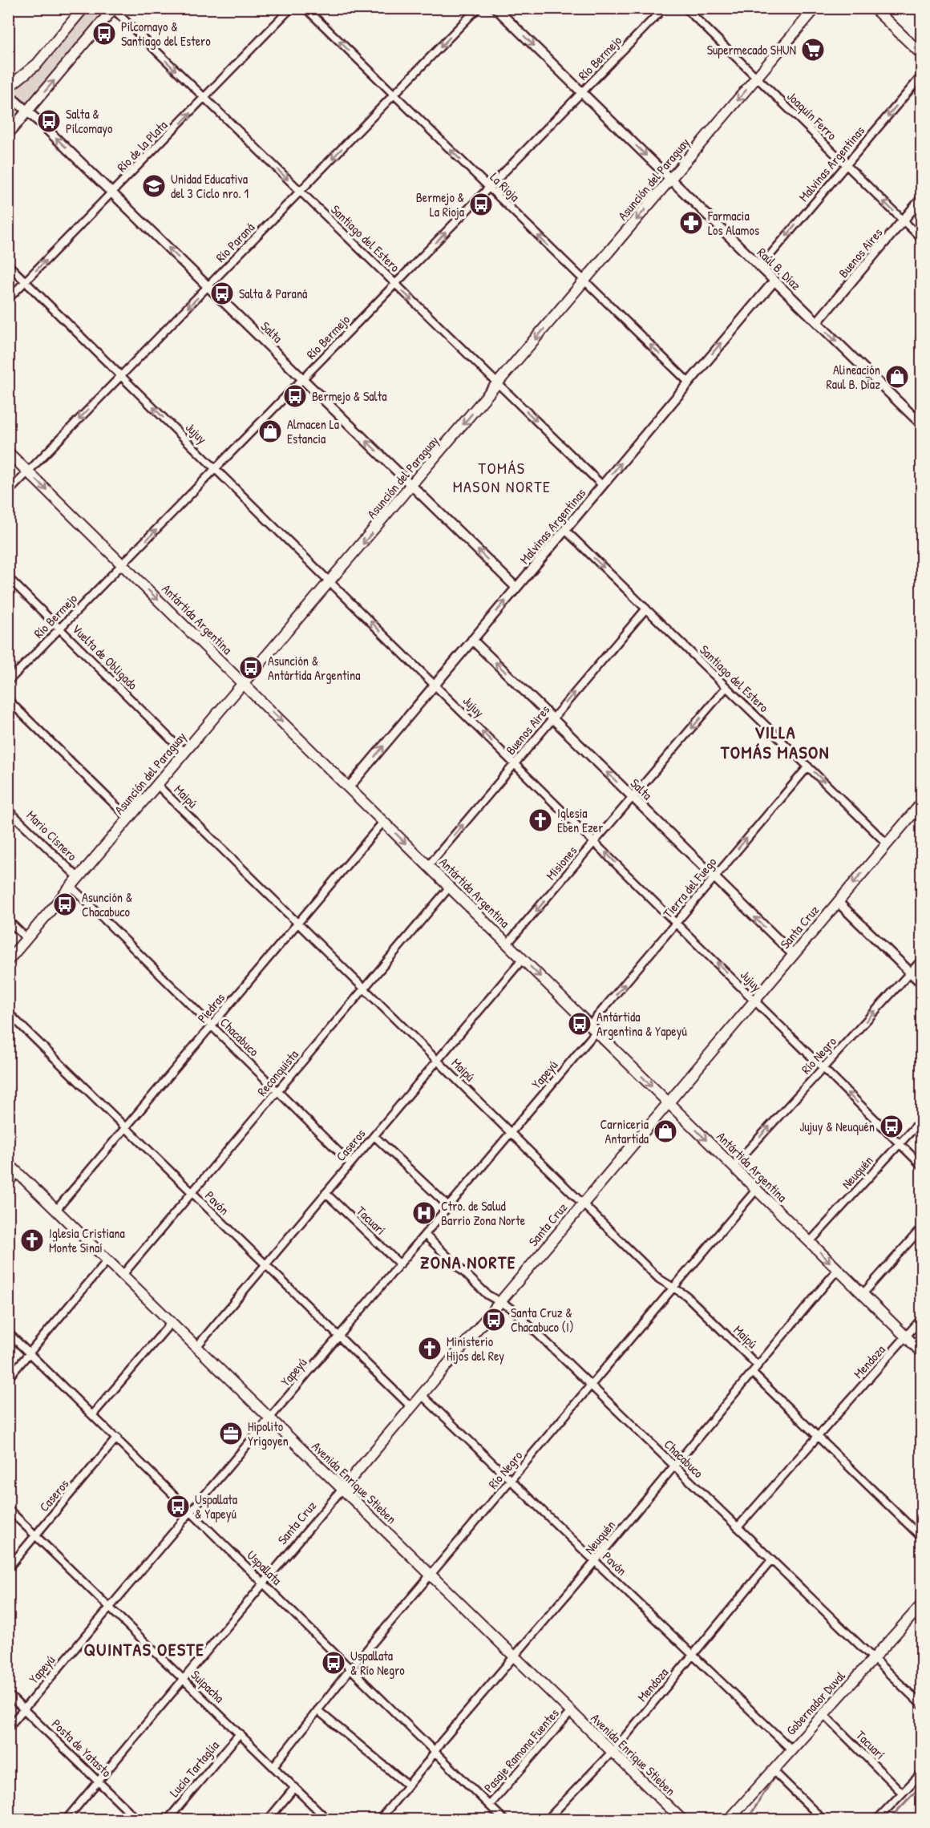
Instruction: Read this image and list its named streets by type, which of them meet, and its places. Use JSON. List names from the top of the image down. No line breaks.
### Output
{"streets":{"main road":["Asunción del Paraguay","Antártida Argentina","Santa Cruz","Avenida Enrique Stieben","Gobernador Duval"],"street":["Río Bermejo","Joaquín Ferro","Río de la Plata","Malvinas Argentinas","La Rioja","Santiago del Estero","Río Paraná","Buenos Aires","Raúl B. Díaz","Salta","Jujuy","Vuelta de Obligado","Maipú","Mario Cisnero","Misiones","Tierra del Fuego","Piedras","Chacabuco","Río Negro","Reconquista","Yapeyú","Caseros","Neuquén","Pavón","Tacuarí","Mendoza","Uspallata","Suipacha","Posta de Yatasto","Pasaje Ramona Fuentes","Lucía Tartaglia"]},"crossings":[["Río Bermejo","La Rioja"],["Río Bermejo","Santiago del Estero"],["Río Bermejo","Raúl B. Díaz"],["Río Bermejo","Salta"],["Río Bermejo","Jujuy"],["Río Bermejo","Antártida Argentina"],["Río Bermejo","Vuelta de Obligado"],["Joaquín Ferro","Malvinas Argentinas"],["Joaquín Ferro","Asunción del Paraguay"],["Joaquín Ferro","Buenos Aires"],["Río de la Plata","Santiago del Estero"],["Río de la Plata","Salta"],["Río de la Plata","Jujuy"],["Malvinas Argentinas","La Rioja"],["Malvinas Argentinas","Santiago del Estero"],["Malvinas Argentinas","Raúl B. Díaz"],["Malvinas Argentinas","Salta"],["Malvinas Argentinas","Jujuy"],["Malvinas Argentinas","Antártida Argentina"],["Asunción del Paraguay","La Rioja"],["Asunción del Paraguay","Santiago del Estero"],["Asunción del Paraguay","Raúl B. Díaz"],["Asunción del Paraguay","Salta"],["Asunción del Paraguay","Jujuy"],["Asunción del Paraguay","Antártida Argentina"],["Asunción del Paraguay","Vuelta de Obligado"],["Asunción del Paraguay","Maipú"],["Asunción del Paraguay","Mario Cisnero"],["Asunción del Paraguay","Chacabuco"],["La Rioja","Río Paraná"],["Santiago del Estero","Río Paraná"],["Santiago del Estero","Buenos Aires"],["Santiago del Estero","Misiones"],["Santiago del Estero","Tierra del Fuego"],["Santiago del Estero","Santa Cruz"],["Río Paraná","Salta"],["Río Paraná","Jujuy"],["Río Paraná","Antártida Argentina"],["Buenos Aires","Raúl B. Díaz"],["Buenos Aires","Salta"],["Buenos Aires","Jujuy"],["Buenos Aires","Antártida Argentina"],["Salta","Misiones"],["Salta","Tierra del Fuego"],["Salta","Santa Cruz"],["Jujuy","Misiones"],["Jujuy","Tierra del Fuego"],["Jujuy","Santa Cruz"],["Jujuy","Río Negro"],["Jujuy","Neuquén"],["Antártida Argentina","Misiones"],["Antártida Argentina","Tierra del Fuego"],["Antártida Argentina","Santa Cruz"],["Antártida Argentina","Piedras"],["Antártida Argentina","Río Negro"],["Antártida Argentina","Reconquista"],["Antártida Argentina","Yapeyú"],["Antártida Argentina","Caseros"],["Antártida Argentina","Neuquén"],["Antártida Argentina","Mendoza"],["Maipú","Santa Cruz"],["Maipú","Piedras"],["Maipú","Río Negro"],["Maipú","Reconquista"],["Maipú","Yapeyú"],["Maipú","Caseros"],["Maipú","Neuquén"],["Tierra del Fuego","Yapeyú"],["Santa Cruz","Chacabuco"],["Santa Cruz","Pavón"],["Santa Cruz","Avenida Enrique Stieben"],["Santa Cruz","Uspallata"],["Santa Cruz","Suipacha"],["Santa Cruz","Posta de Yatasto"],["Piedras","Chacabuco"],["Piedras","Pavón"],["Piedras","Avenida Enrique Stieben"],["Chacabuco","Río Negro"],["Chacabuco","Reconquista"],["Chacabuco","Yapeyú"],["Chacabuco","Caseros"],["Chacabuco","Neuquén"],["Chacabuco","Mendoza"],["Chacabuco","Gobernador Duval"],["Río Negro","Pavón"],["Río Negro","Avenida Enrique Stieben"],["Río Negro","Uspallata"],["Río Negro","Suipacha"],["Reconquista","Pavón"],["Reconquista","Avenida Enrique Stieben"],["Yapeyú","Pavón"],["Yapeyú","Tacuarí"],["Yapeyú","Avenida Enrique Stieben"],["Yapeyú","Uspallata"],["Yapeyú","Suipacha"],["Yapeyú","Posta de Yatasto"],["Caseros","Pavón"],["Caseros","Tacuarí"],["Caseros","Avenida Enrique Stieben"],["Caseros","Uspallata"],["Caseros","Suipacha"],["Neuquén","Pavón"],["Neuquén","Avenida Enrique Stieben"],["Neuquén","Uspallata"],["Pavón","Mendoza"],["Pavón","Gobernador Duval"],["Tacuarí","Gobernador Duval"],["Mendoza","Avenida Enrique Stieben"],["Avenida Enrique Stieben","Pasaje Ramona Fuentes"],["Uspallata","Pasaje Ramona Fuentes"],["Suipacha","Lucía Tartaglia"]],"one_way":["Río de la Plata","Asunción del Paraguay","La Rioja","Santiago del Estero","Río Paraná","Buenos Aires","Raúl B. Díaz","Salta","Jujuy","Antártida Argentina","Misiones","Tierra del Fuego"],"districts":["TOMÁS MASON NORTE","VILLA TOMÁS MASON","ZONA NORTE","QUINTAS OESTE"],"places":{"bus stop":["Pilcomayo & Santiago del Estero","Salta & Pilcomayo","Bermejo & La Rioja","Salta & Paraná","Bermejo & Salta","Asunción & Antártida Argentina","Asunción & Chacabuco","Antártida Argentina & Yapeyú","Jujuy & Neuquén","Santa Cruz & Chacabuco (I)","Uspallata & Yapeyú","Uspallata & Río Negro"],"supermarket":["Supermecado SHUN"],"school or university":["Unidad Educativa del 3 Ciclo nro. 1"],"pharmacy":["Farmacia Los Alamos"],"shop":["Alineación Raul B. Diaz","Almacen La Estancia","Carniceria Antartida"],"church":["Iglesia Eben Ezer","Iglesia Cristiana Monte Sinaí","Ministerio Hijos del Rey"],"hospital":["Ctro. de Salud Barrio Zona Norte"],"office":["Hipolito Yrigoyen"]}}
